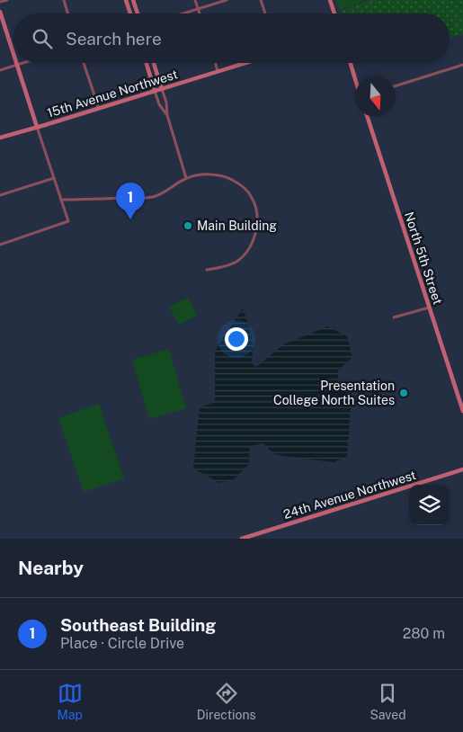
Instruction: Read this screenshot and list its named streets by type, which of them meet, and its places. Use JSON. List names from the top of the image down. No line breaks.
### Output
{"streets":{"street":["15th Avenue Northwest","North 5th Street","24th Avenue Northwest"]},"places":["Main Building","Presentation College North Suites"],"north":"bottom","page":{"search":"Search here","pins":"1","heading":"Nearby","list":[{"mark":"1","name":"Southeast Building","note":"Place · Circle Drive","value":"280 m"}],"nav":["Map","Directions","Saved"]}}
